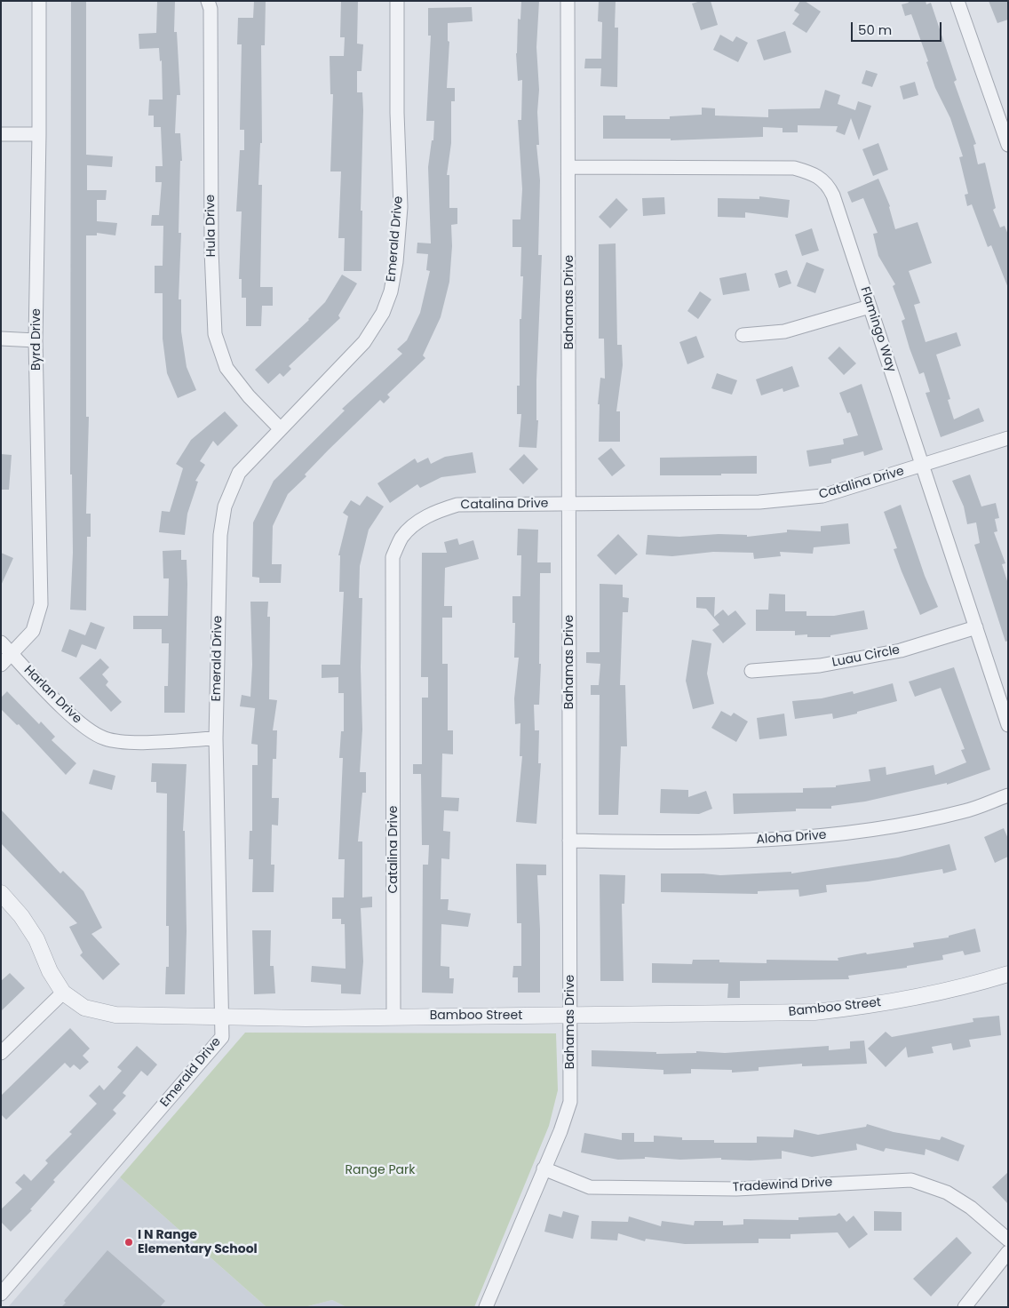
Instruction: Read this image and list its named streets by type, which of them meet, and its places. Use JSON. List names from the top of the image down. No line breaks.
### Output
{"streets":{"street":["Hula Drive","Emerald Drive","Bahamas Drive","Flamingo Way","Byrd Drive","Catalina Drive","Luau Circle","Harlan Drive","Aloha Drive","Bamboo Street","Tradewind Drive"]},"crossings":[["Hula Drive","Emerald Drive"],["Emerald Drive","Harlan Drive"],["Emerald Drive","Bamboo Street"],["Bahamas Drive","Flamingo Way"],["Bahamas Drive","Catalina Drive"],["Bahamas Drive","Aloha Drive"],["Bahamas Drive","Bamboo Street"],["Bahamas Drive","Tradewind Drive"],["Flamingo Way","Catalina Drive"],["Flamingo Way","Luau Circle"],["Byrd Drive","Harlan Drive"],["Catalina Drive","Bamboo Street"]],"parks":["Range Park"],"places":["I N Range Elementary School"],"scale_bar":"50 m"}
